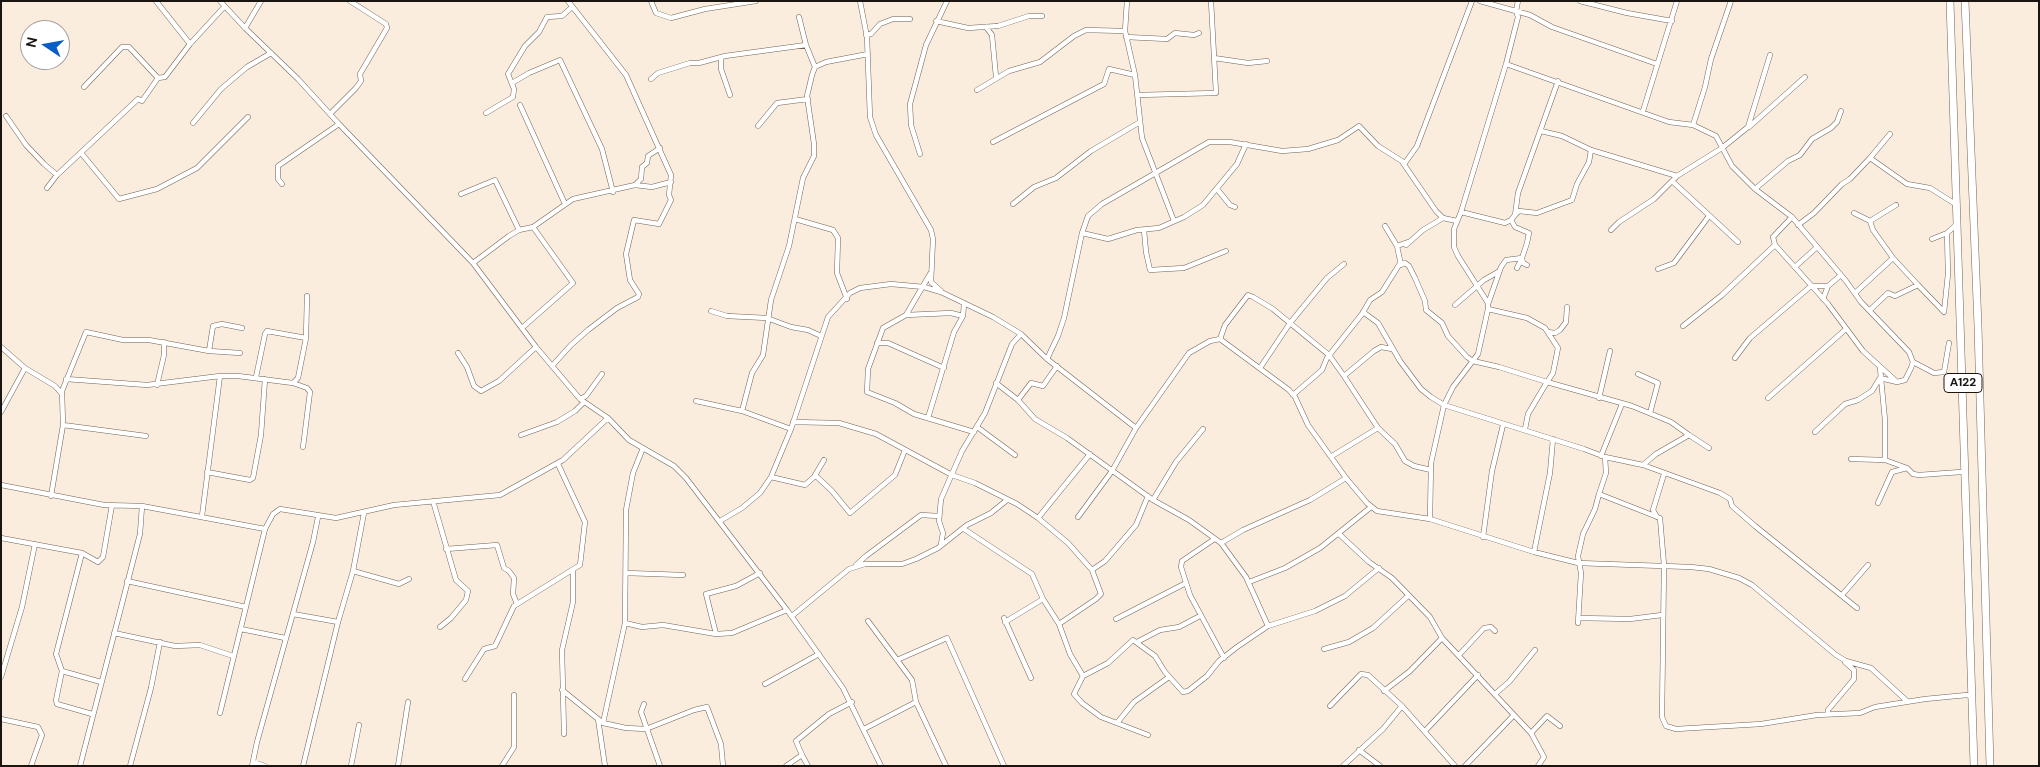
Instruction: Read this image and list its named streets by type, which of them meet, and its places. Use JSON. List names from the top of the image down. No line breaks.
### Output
{"streets":{"highway":["A122"]},"north":"left"}
